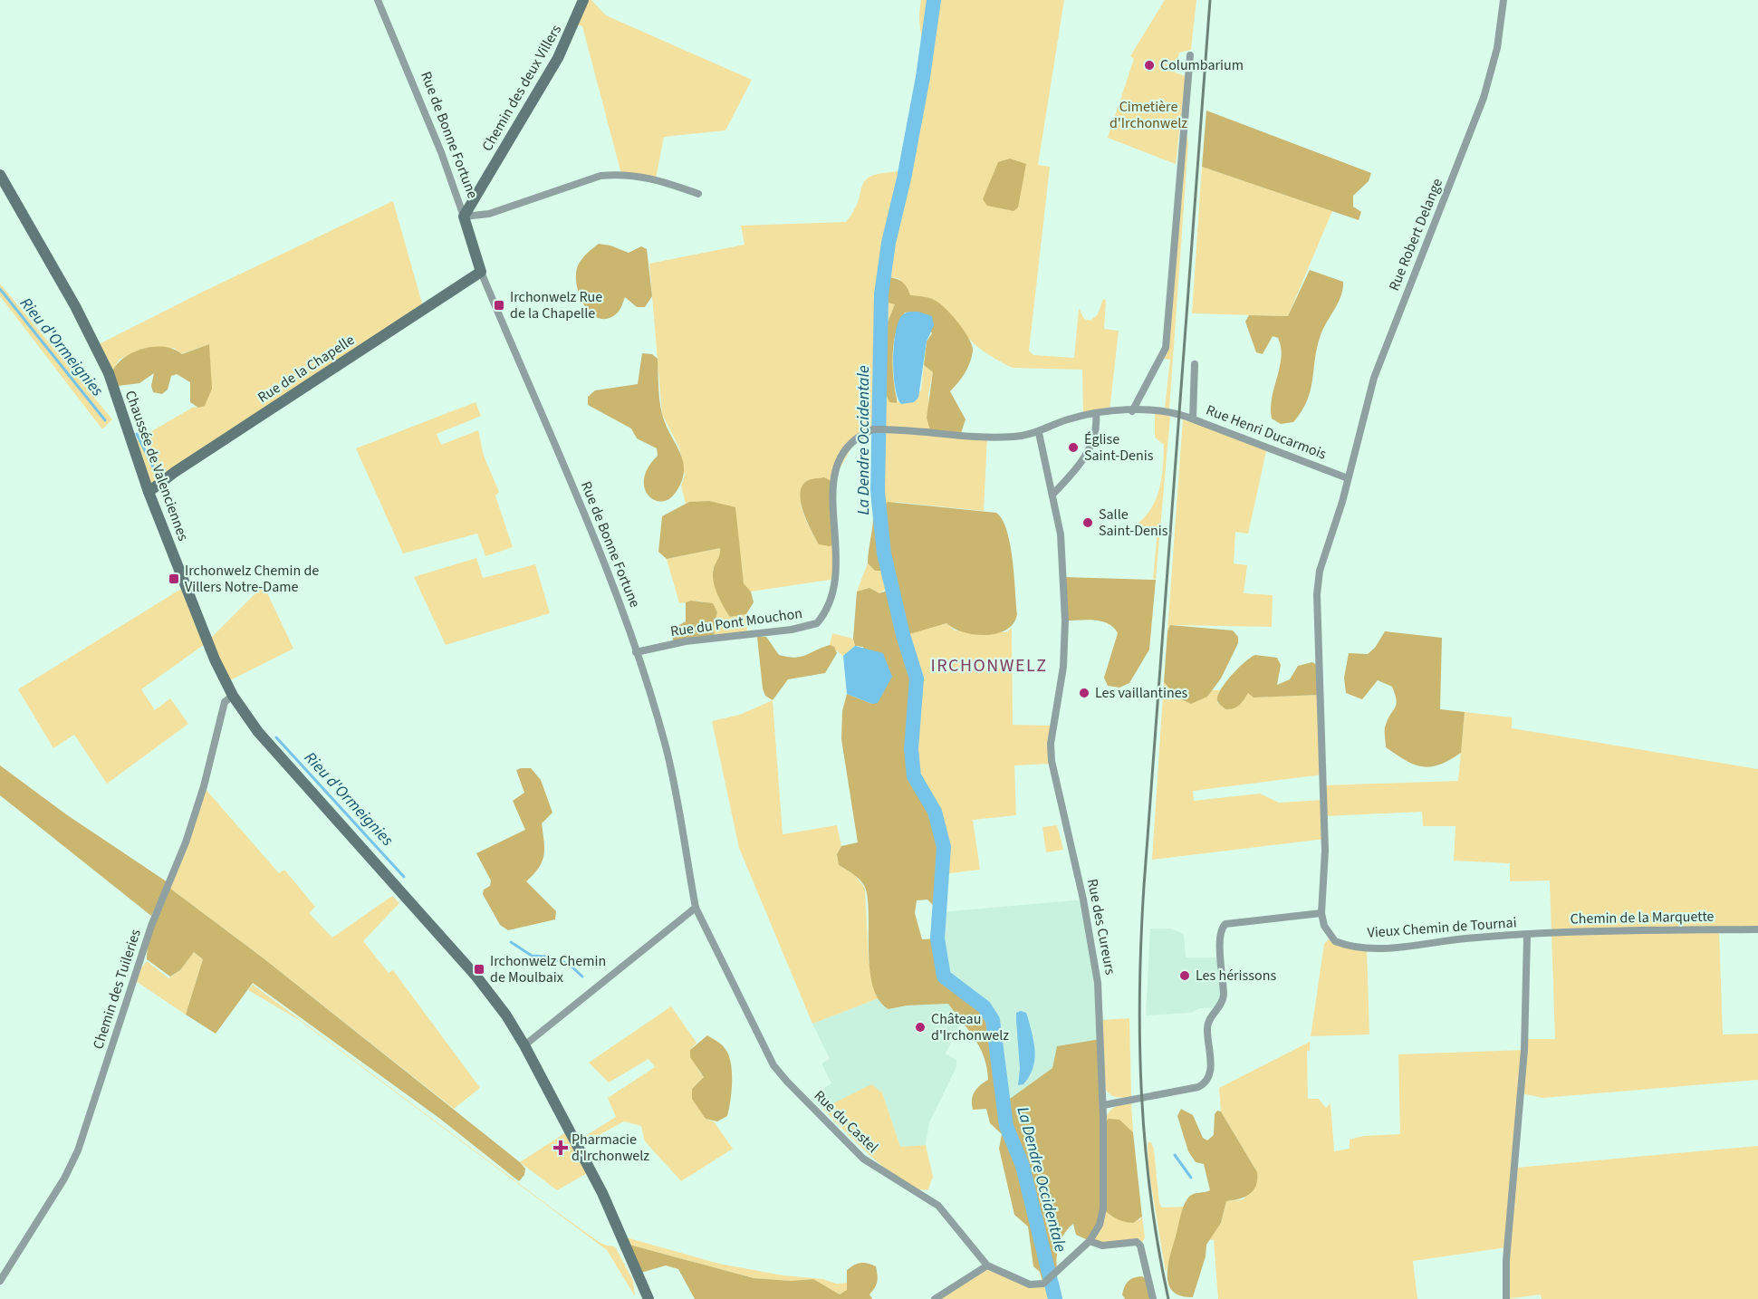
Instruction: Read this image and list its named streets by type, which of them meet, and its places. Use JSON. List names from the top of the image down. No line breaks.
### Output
{"streets":{"main road":["Chemin des deux Villers","Rue de Bonne Fortune","Rue de la Chapelle","Chaussée de Valenciennes"],"street":["Rue Robert Delange","Rue Henri Ducarmois","Rue du Pont Mouchon","Chemin de la Marquette","Rue des Cureurs","Vieux Chemin de Tournai","Chemin des Tuileries","Rue du Castel"]},"crossings":[["Chemin des deux Villers","Rue de Bonne Fortune"],["Rue de Bonne Fortune","Rue de la Chapelle"],["Rue de Bonne Fortune","Rue du Pont Mouchon"],["Rue de Bonne Fortune","Rue du Castel"],["Rue Robert Delange","Rue Henri Ducarmois"],["Rue Robert Delange","Vieux Chemin de Tournai"],["Rue de la Chapelle","Chaussée de Valenciennes"],["Rue Henri Ducarmois","Rue du Pont Mouchon"],["Rue Henri Ducarmois","Vieux Chemin de Tournai"],["Chaussée de Valenciennes","Chemin des Tuileries"],["Rue du Pont Mouchon","Rue des Cureurs"],["Chemin de la Marquette","Vieux Chemin de Tournai"],["Rue des Cureurs","Rue du Castel"]],"districts":["IRCHONWELZ"],"water":["Rieu d'Ormeignies","La Dendre Occidentale"],"parks":["Cimetière d'Irchonwelz"],"places":{"other":["Columbarium","Église Saint-Denis","Salle Saint-Denis","Les vaillantines","Les hérissons","Château d'Irchonwelz"],"transit":["Irchonwelz Rue de la Chapelle","Irchonwelz Chemin de Villers Notre-Dame","Irchonwelz Chemin de Moulbaix"],"health":["Pharmacie d'Irchonwelz"]}}
